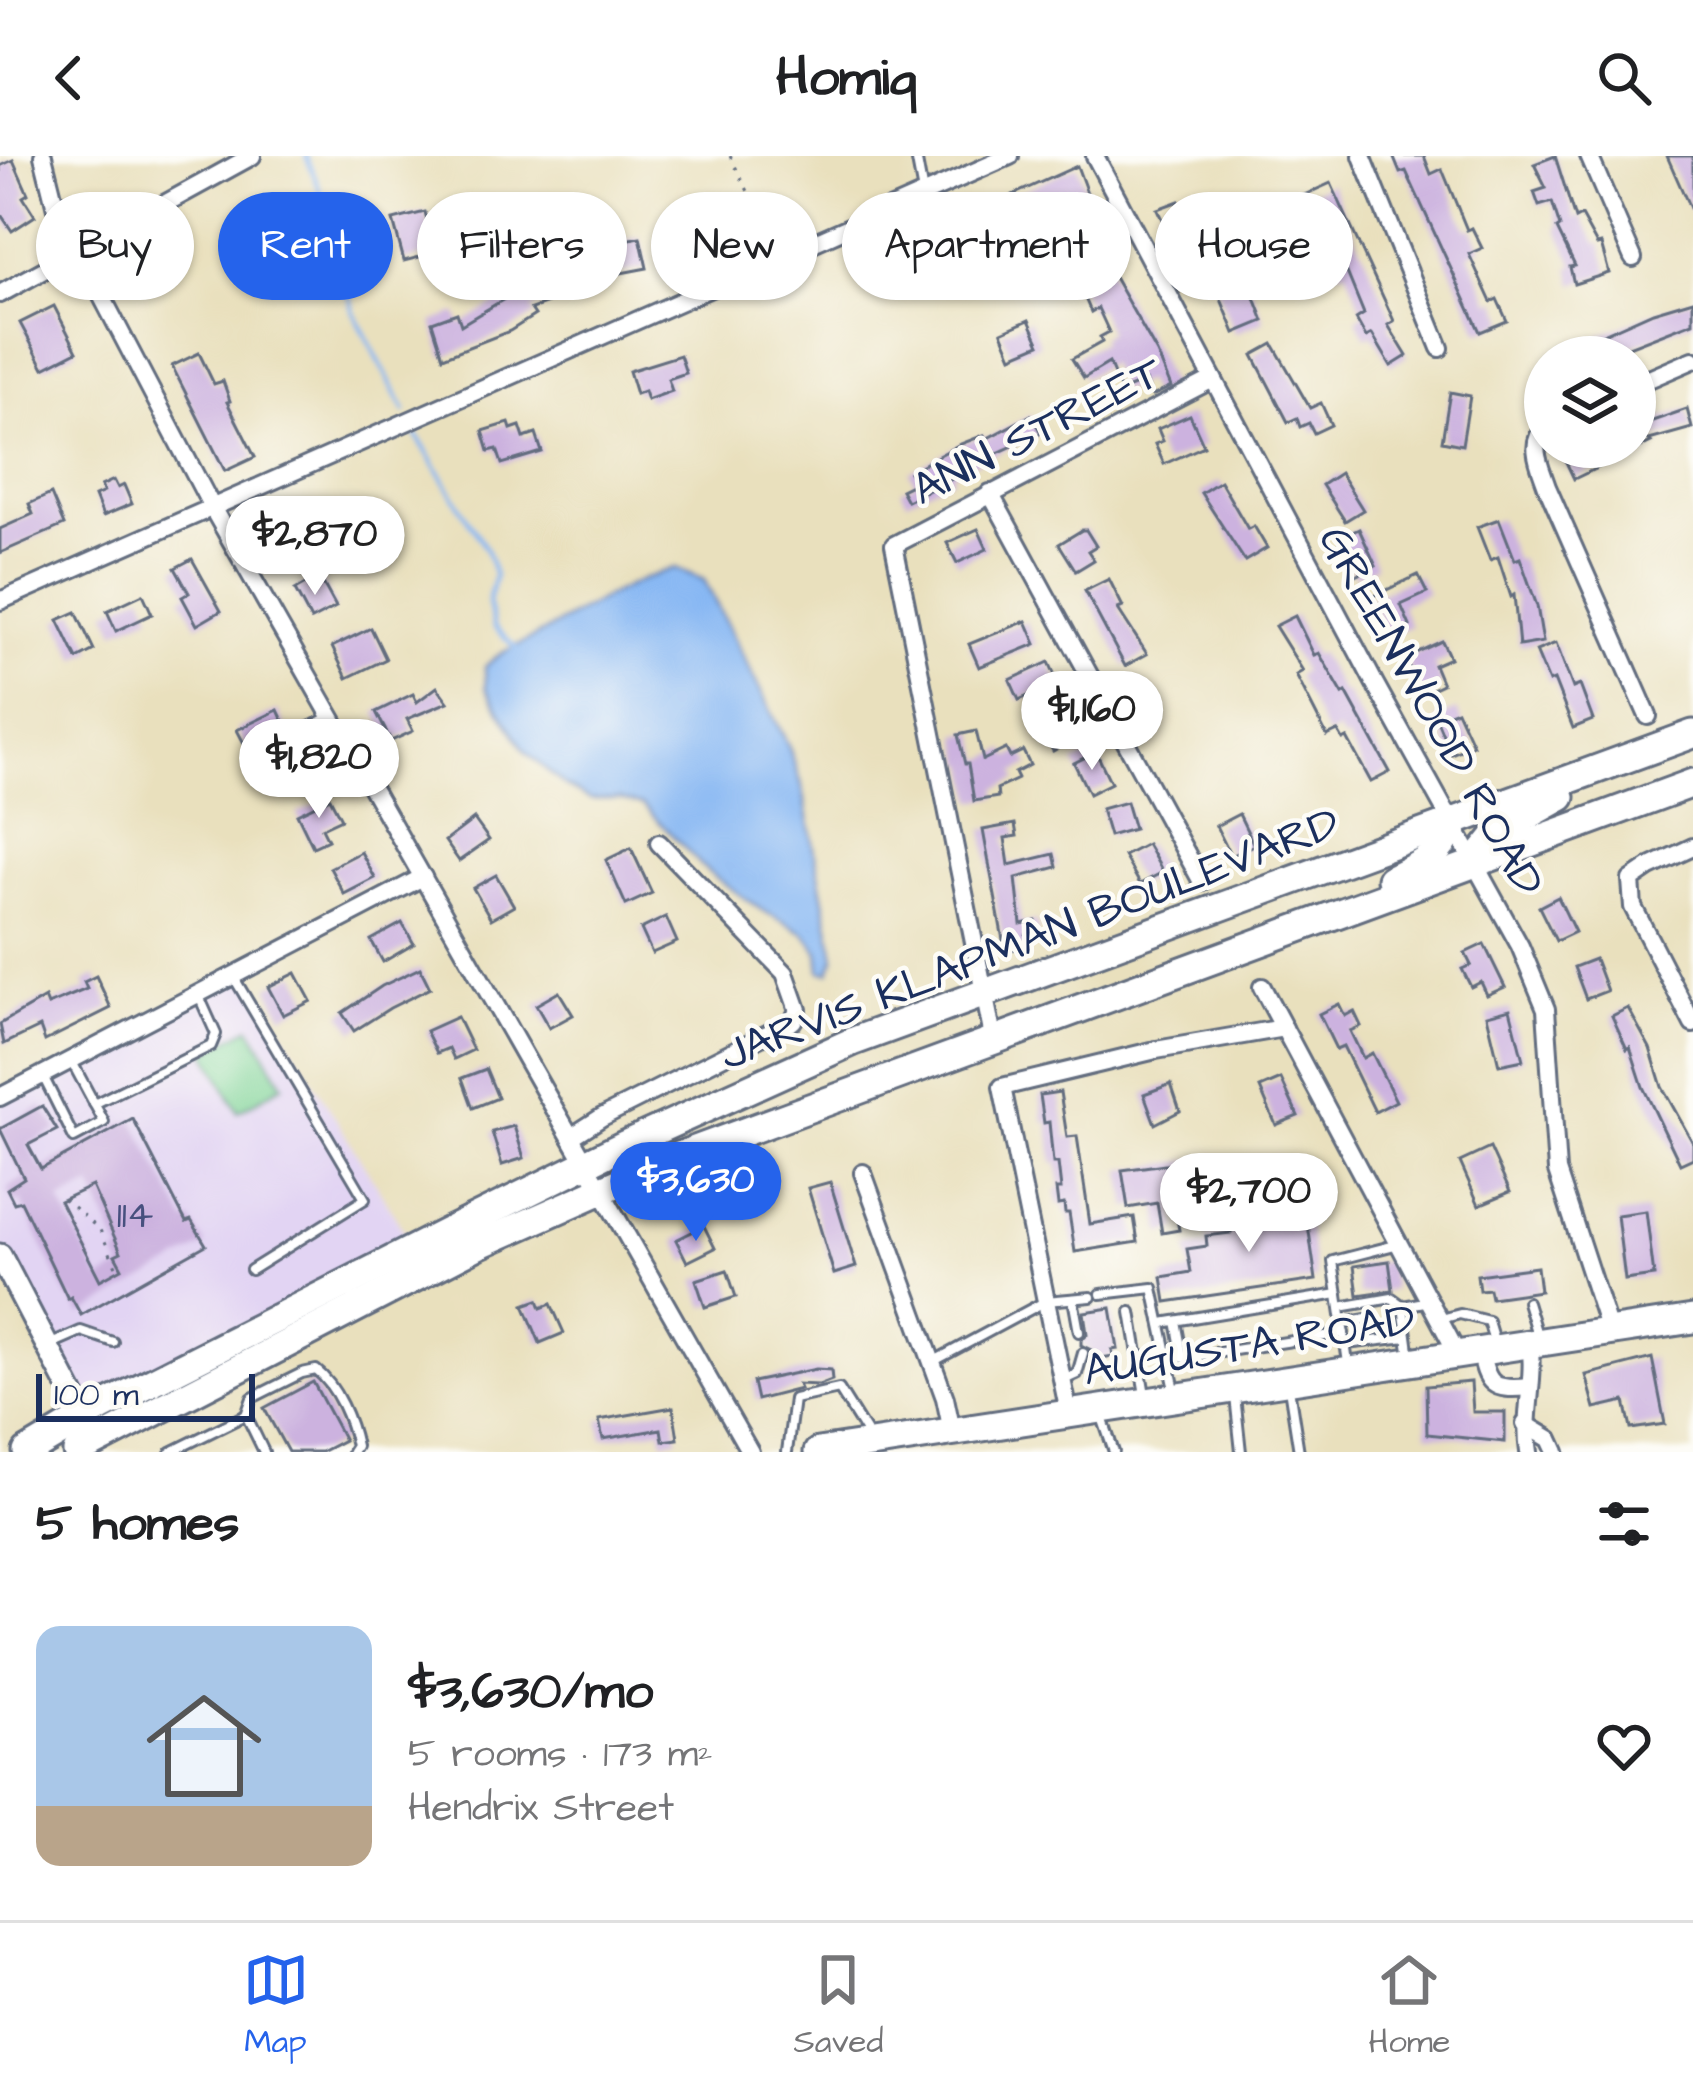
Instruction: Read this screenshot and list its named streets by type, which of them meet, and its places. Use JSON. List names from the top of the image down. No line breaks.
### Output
{"streets":{"main road":["JARVIS KLAPMAN BOULEVARD","AUGUSTA ROAD"],"street":["ANN STREET","GREENWOOD ROAD"]},"crossings":[["ANN STREET","GREENWOOD ROAD"],["ANN STREET","JARVIS KLAPMAN BOULEVARD"],["GREENWOOD ROAD","JARVIS KLAPMAN BOULEVARD"],["GREENWOOD ROAD","AUGUSTA ROAD"]],"house_numbers":["114"],"scale_bar":"100 m","page":{"header":"Homiq","chip":["Buy","Rent","Filters","New","Apartment","House"],"price":["$2,870","$1,160","$1,820","$3,630","$2,700"],"scale":"100 m","heading":"5 homes","list":[{"name":"$3,630/mo","note":"5 rooms · 173 m² · Hendrix Street"}],"tabs":["Map","Saved","Home"]}}
